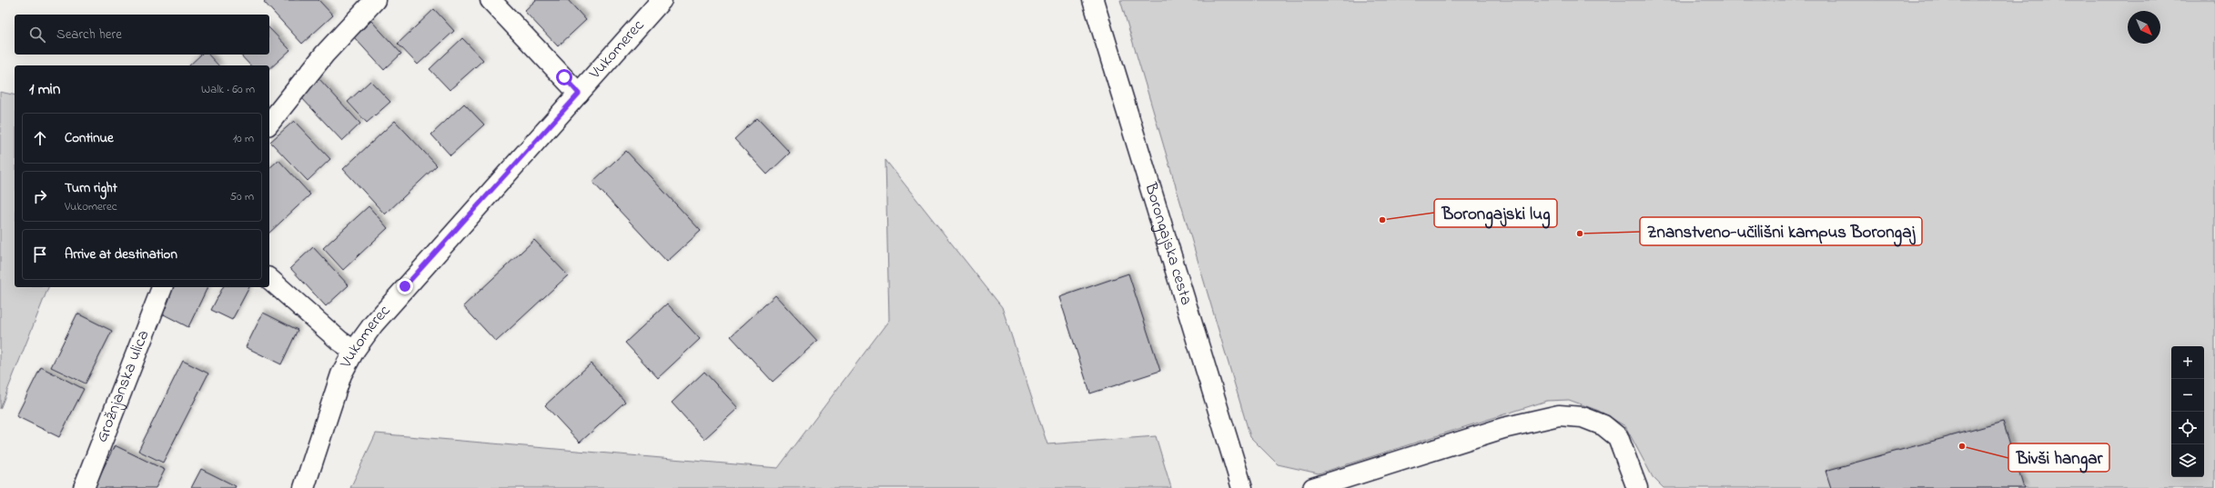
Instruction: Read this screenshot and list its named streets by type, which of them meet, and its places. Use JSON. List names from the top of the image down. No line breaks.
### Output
{"streets":{"street":["Vukomerec","Borongajska cesta","Grožnjanska ulica"]},"places":["Borongajski lug","Znanstveno-učilišni kampus Borongaj","Bivši hangar"],"north":"bottom right","page":{"search":"Search here","heading":["1 min","Walk · 60 m"],"list":[["Continue","10 m"],["Turn right","Vukomerec","50 m"],"Arrive at destination"],"map_buttons":["+","−"]}}
